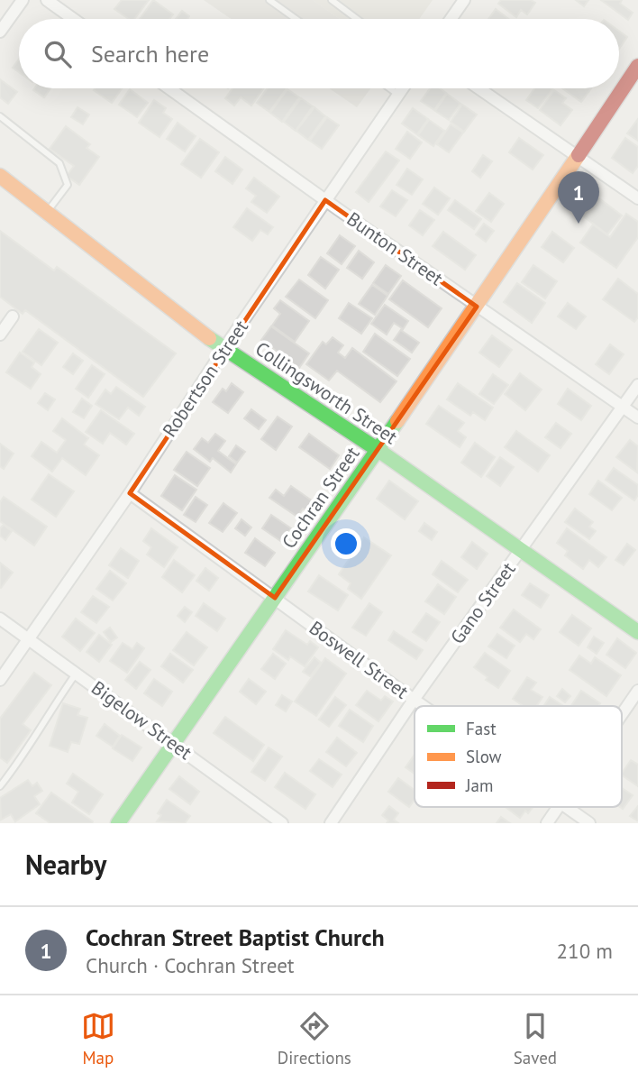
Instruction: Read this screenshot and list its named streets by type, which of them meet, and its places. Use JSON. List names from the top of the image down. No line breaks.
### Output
{"streets":{"street":["Bunton Street","Robertson Street","Collingsworth Street","Cochran Street","Gano Street","Boswell Street","Bigelow Street"]},"crossings":[["Bunton Street","Robertson Street"],["Bunton Street","Cochran Street"],["Bunton Street","Gano Street"],["Robertson Street","Collingsworth Street"],["Robertson Street","Boswell Street"],["Robertson Street","Bigelow Street"],["Collingsworth Street","Cochran Street"],["Collingsworth Street","Gano Street"],["Cochran Street","Boswell Street"],["Cochran Street","Bigelow Street"],["Gano Street","Boswell Street"]],"legend":["Fast","Slow","Jam"],"page":{"search":"Search here","pins":"1","heading":"Nearby","list":[{"mark":"1","name":"Cochran Street Baptist Church","note":"Church · Cochran Street","value":"210 m"}],"nav":["Map","Directions","Saved"]}}
